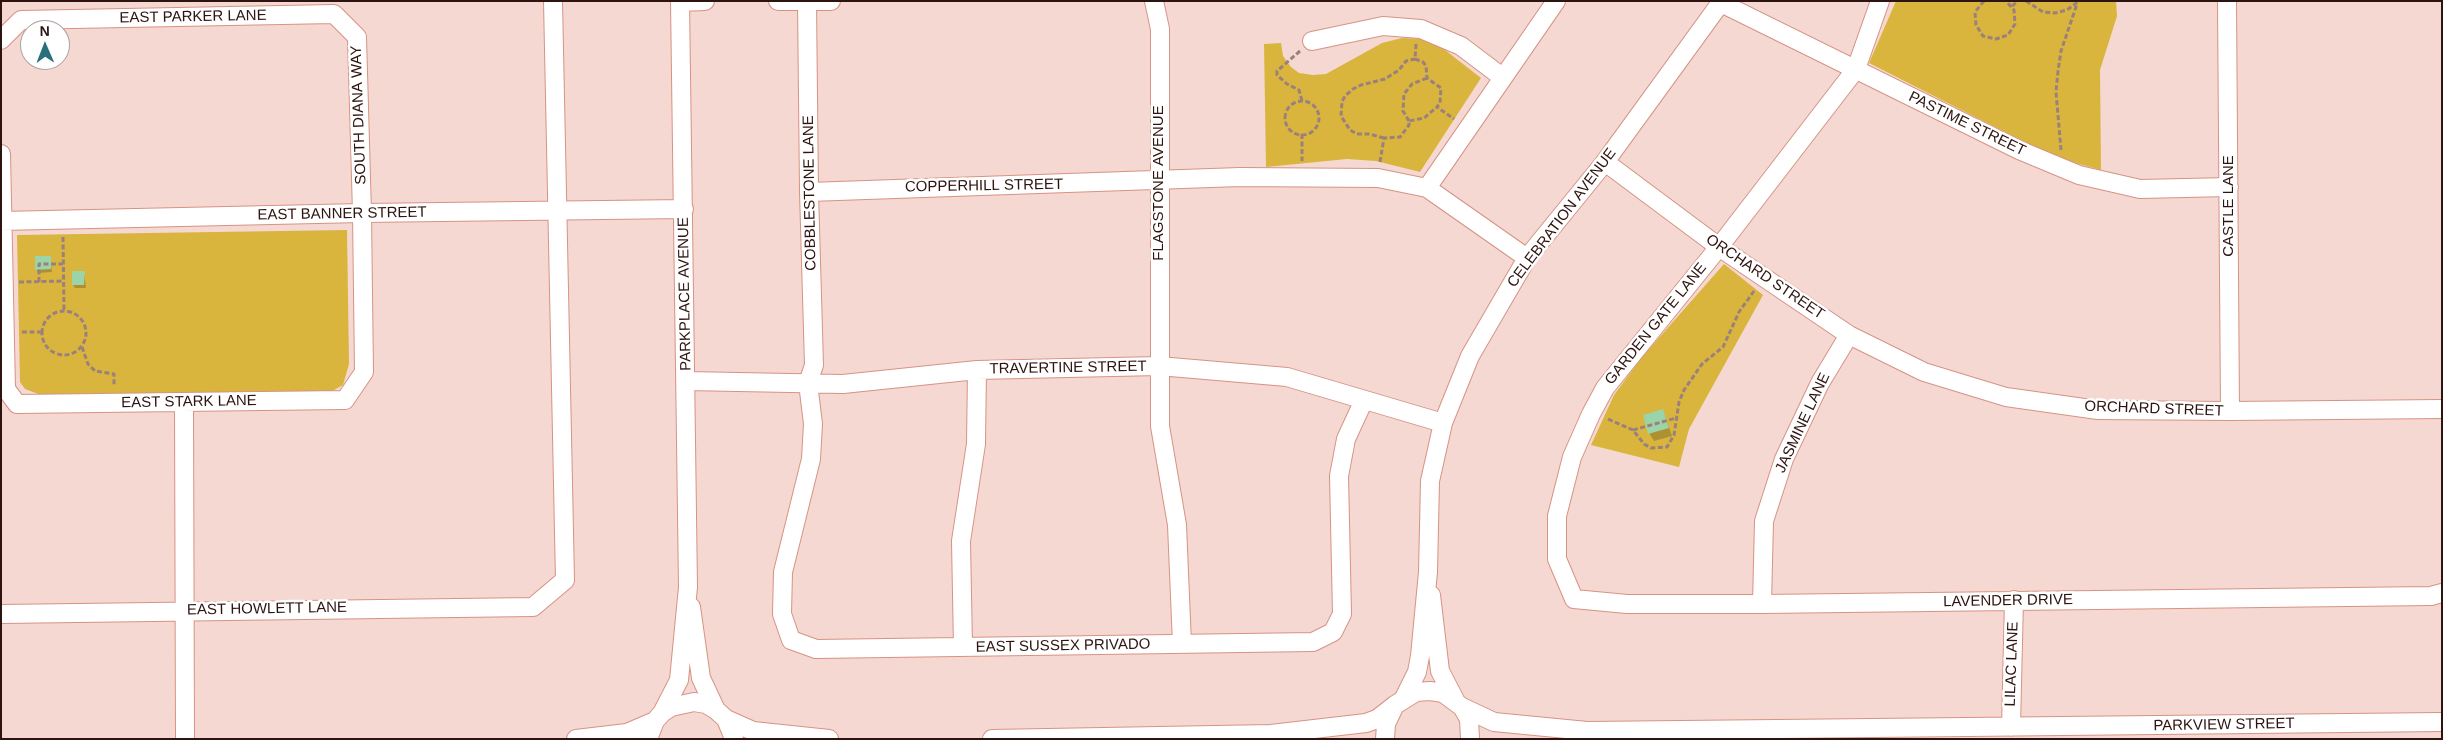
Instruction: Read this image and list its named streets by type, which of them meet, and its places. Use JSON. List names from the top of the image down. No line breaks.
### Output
{"streets":{"street":["EAST PARKER LANE","SOUTH DIANA WAY","PASTIME STREET","FLAGSTONE AVENUE","COPPERHILL STREET","COBBLESTONE LANE","CASTLE LANE","EAST BANNER STREET","CELEBRATION AVENUE","ORCHARD STREET","PARKPLACE AVENUE","GARDEN GATE LANE","TRAVERTINE STREET","EAST STARK LANE","JASMINE LANE","LAVENDER DRIVE","EAST HOWLETT LANE","EAST SUSSEX PRIVADO","LILAC LANE","PARKVIEW STREET"]},"crossings":[["EAST PARKER LANE","SOUTH DIANA WAY"],["SOUTH DIANA WAY","EAST BANNER STREET"],["SOUTH DIANA WAY","EAST STARK LANE"],["PASTIME STREET","CASTLE LANE"],["PASTIME STREET","CELEBRATION AVENUE"],["PASTIME STREET","GARDEN GATE LANE"],["FLAGSTONE AVENUE","COPPERHILL STREET"],["FLAGSTONE AVENUE","TRAVERTINE STREET"],["FLAGSTONE AVENUE","EAST SUSSEX PRIVADO"],["COPPERHILL STREET","COBBLESTONE LANE"],["COBBLESTONE LANE","TRAVERTINE STREET"],["COBBLESTONE LANE","EAST SUSSEX PRIVADO"],["CASTLE LANE","ORCHARD STREET"],["EAST BANNER STREET","PARKPLACE AVENUE"],["EAST BANNER STREET","EAST HOWLETT LANE"],["CELEBRATION AVENUE","ORCHARD STREET"],["CELEBRATION AVENUE","TRAVERTINE STREET"],["CELEBRATION AVENUE","PARKVIEW STREET"],["ORCHARD STREET","GARDEN GATE LANE"],["ORCHARD STREET","JASMINE LANE"],["PARKPLACE AVENUE","TRAVERTINE STREET"],["GARDEN GATE LANE","LAVENDER DRIVE"],["TRAVERTINE STREET","EAST SUSSEX PRIVADO"],["JASMINE LANE","LAVENDER DRIVE"],["LAVENDER DRIVE","LILAC LANE"],["LILAC LANE","PARKVIEW STREET"]],"north":"top"}
